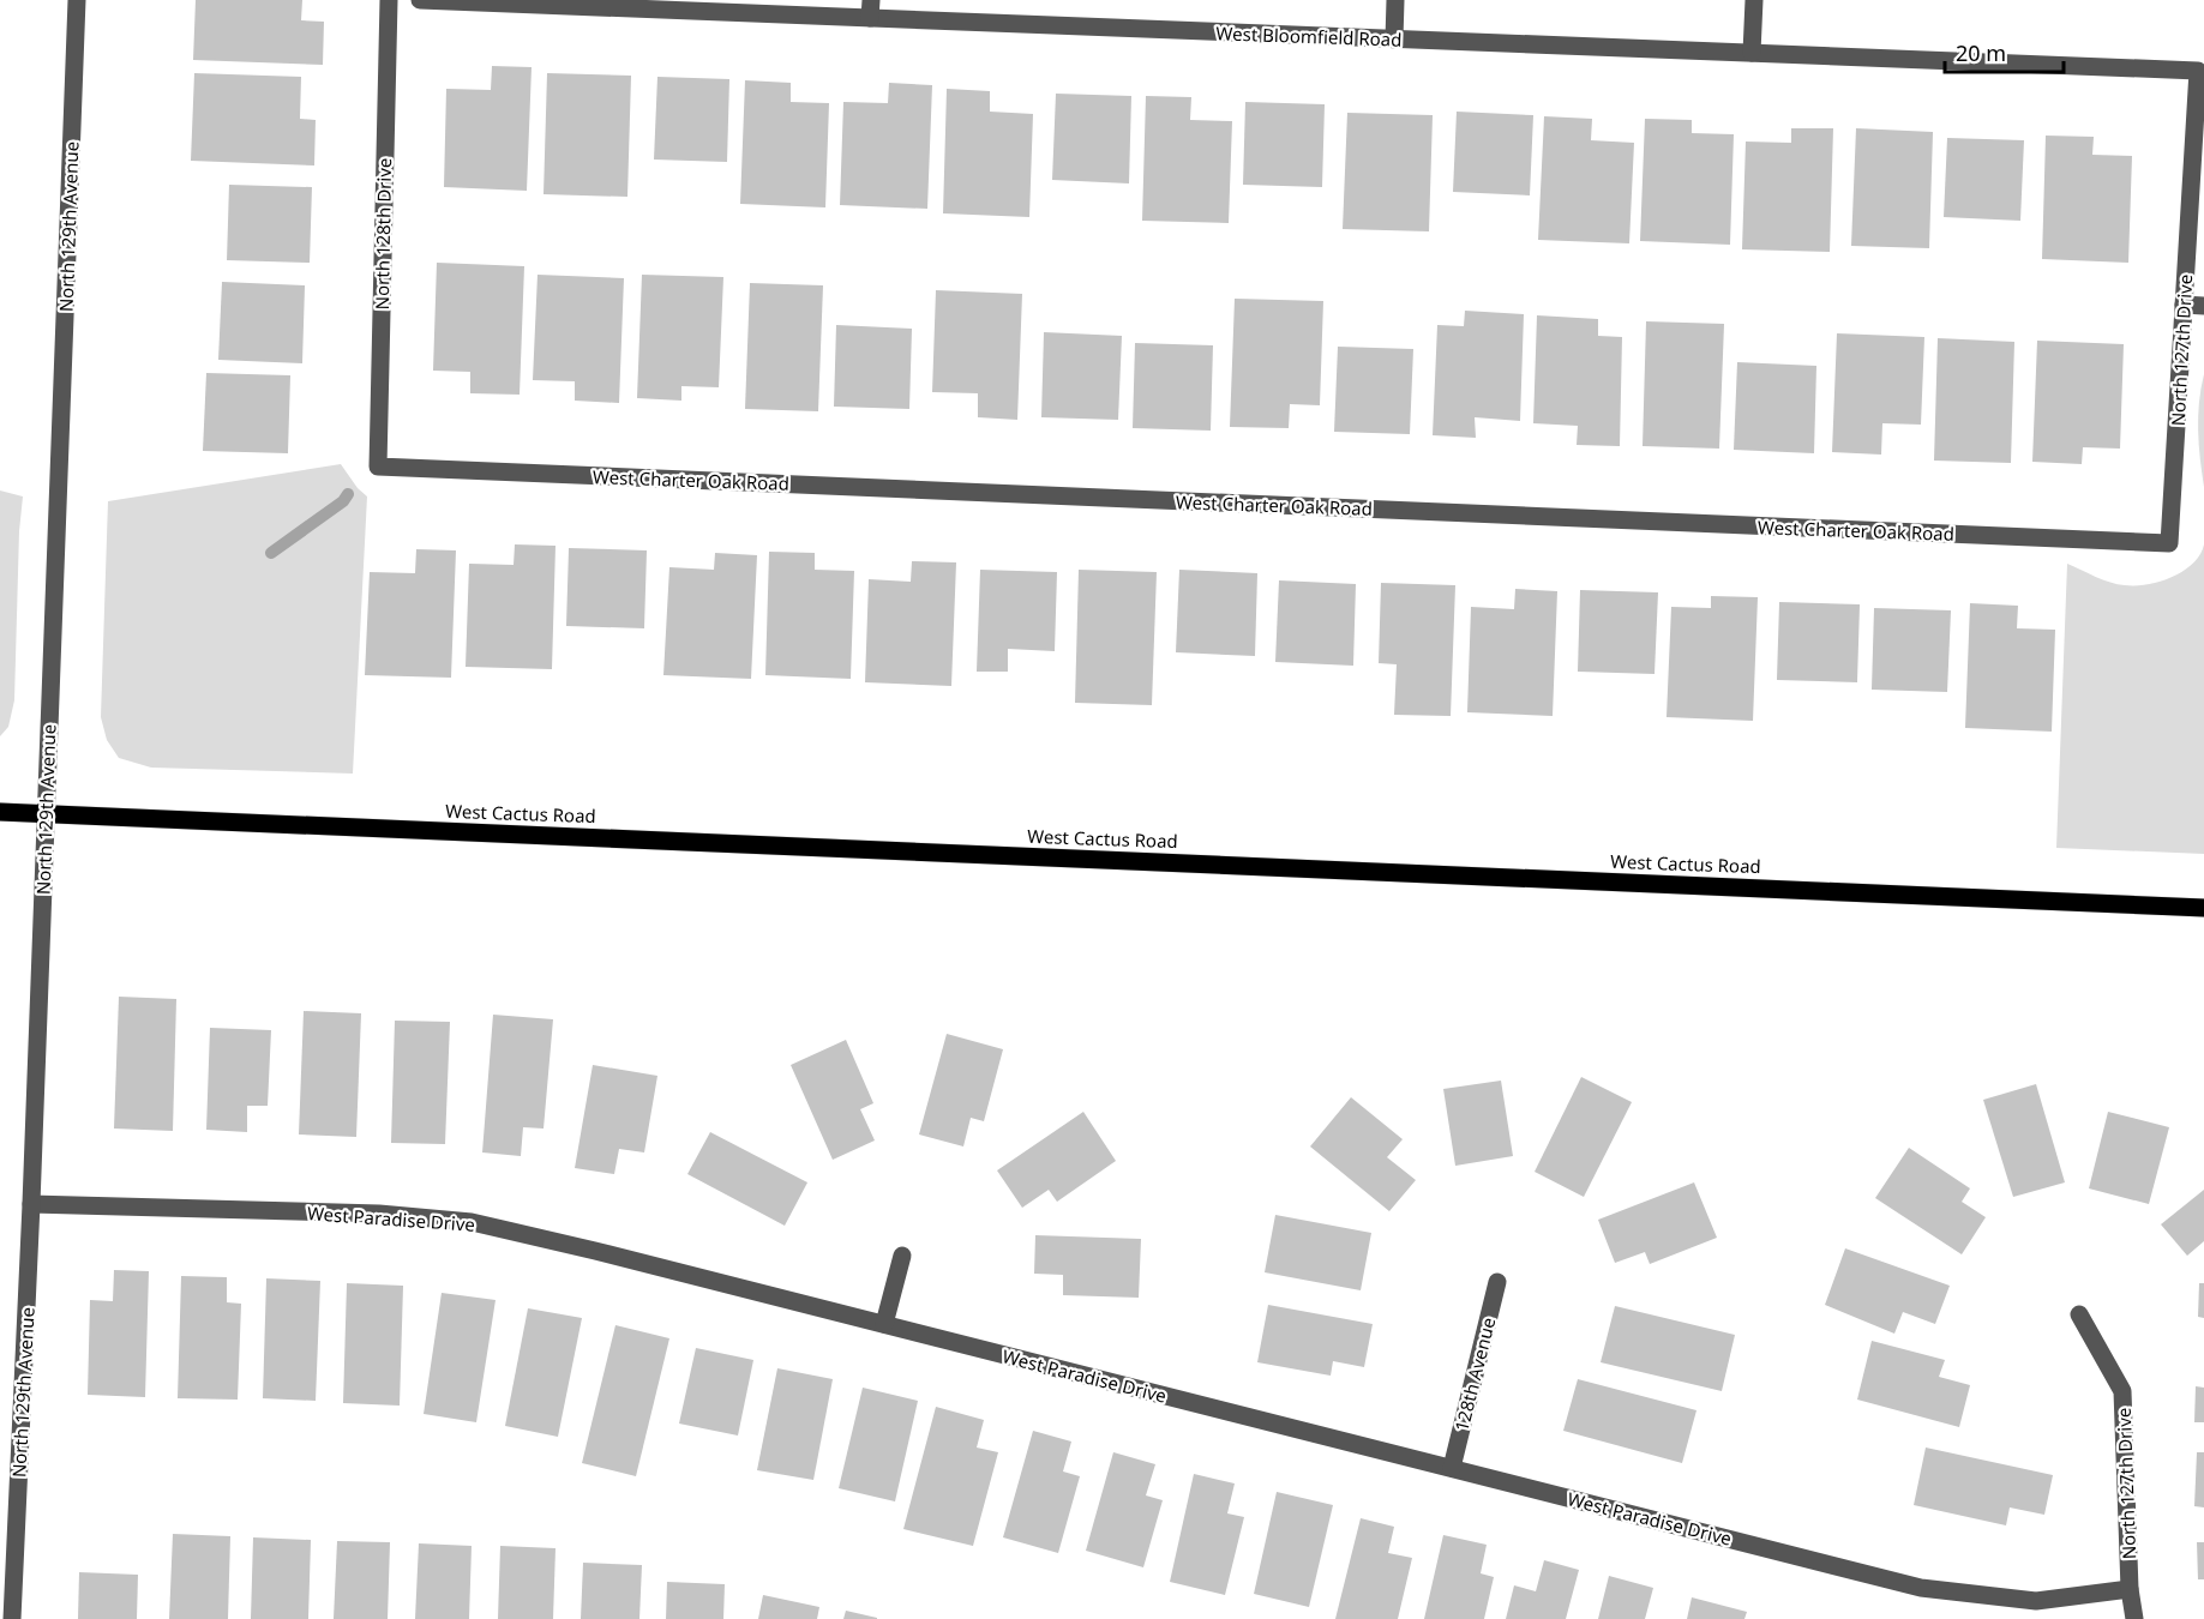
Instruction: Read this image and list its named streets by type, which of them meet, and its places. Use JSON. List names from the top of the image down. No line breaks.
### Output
{"streets":{"main road":["West Cactus Road"],"street":["West Bloomfield Road","North 129th Avenue","North 128th Drive","North 127th Drive","West Charter Oak Road","West Paradise Drive","128th Avenue"]},"crossings":[["West Bloomfield Road","North 127th Drive"],["North 129th Avenue","West Cactus Road"],["North 129th Avenue","West Paradise Drive"],["North 128th Drive","West Charter Oak Road"],["North 127th Drive","West Charter Oak Road"],["North 127th Drive","West Paradise Drive"],["West Paradise Drive","128th Avenue"]],"scale_bar":"20 m"}
